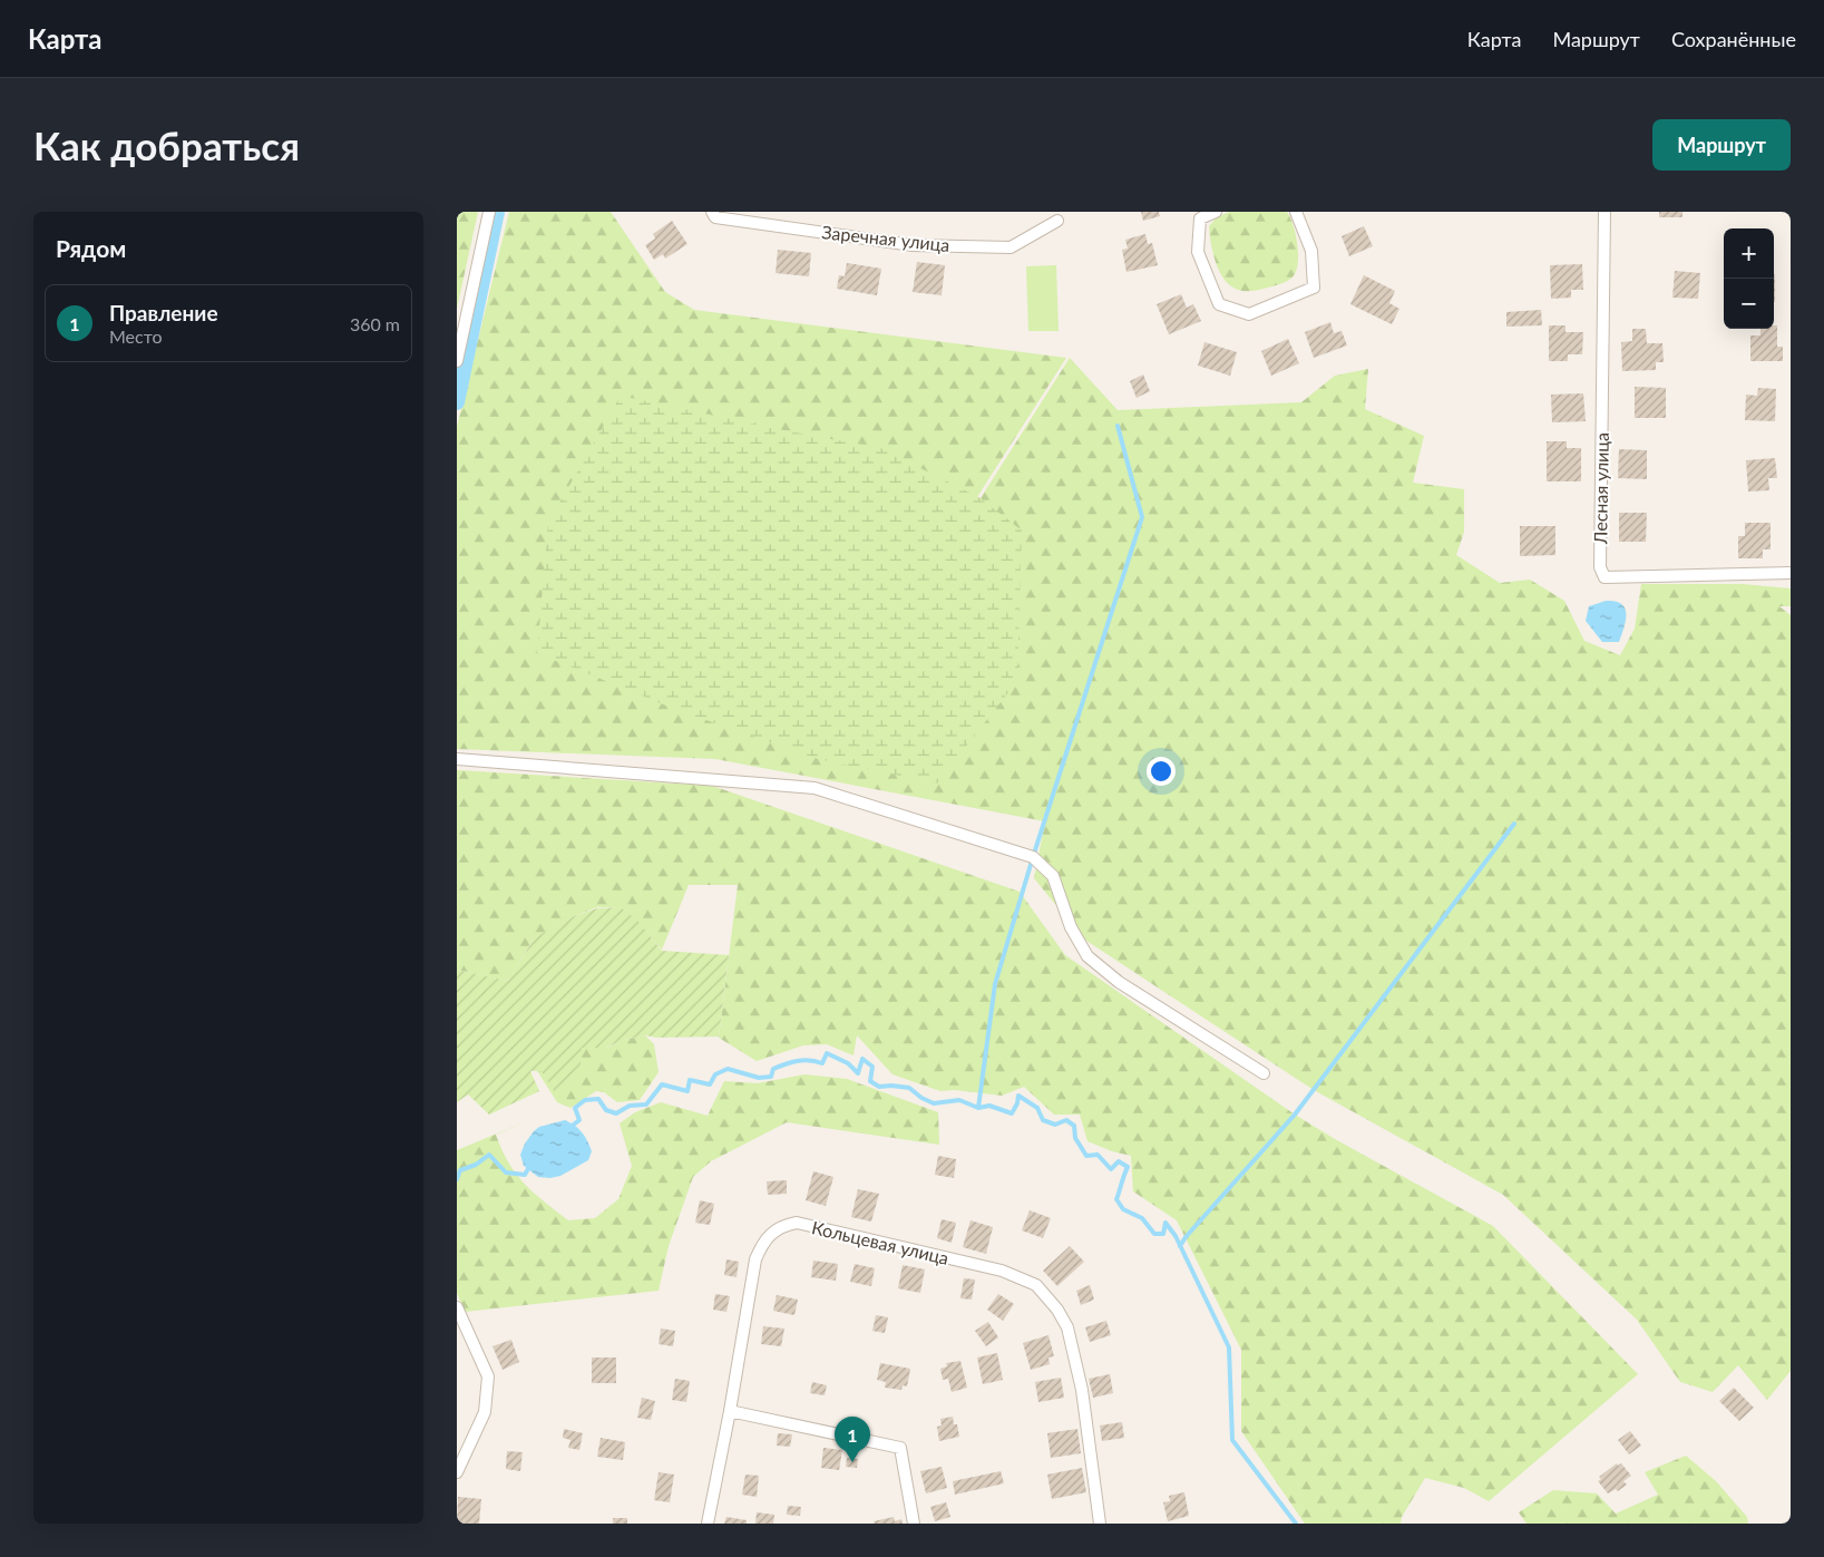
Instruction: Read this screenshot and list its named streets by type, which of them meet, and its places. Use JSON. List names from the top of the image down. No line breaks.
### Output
{"streets":{"street":["Заречная улица","Лесная улица","Кольцевая улица"]},"page":{"header":"Карта","nav":["Карта","Маршрут","Сохранённые"],"buttons":"Маршрут","title":"Как добраться","heading":"Рядом","map_buttons":["+","−"],"list":[{"mark":"1","name":"Правление","note":"Место","value":"360 m"}],"pins":"1"}}
